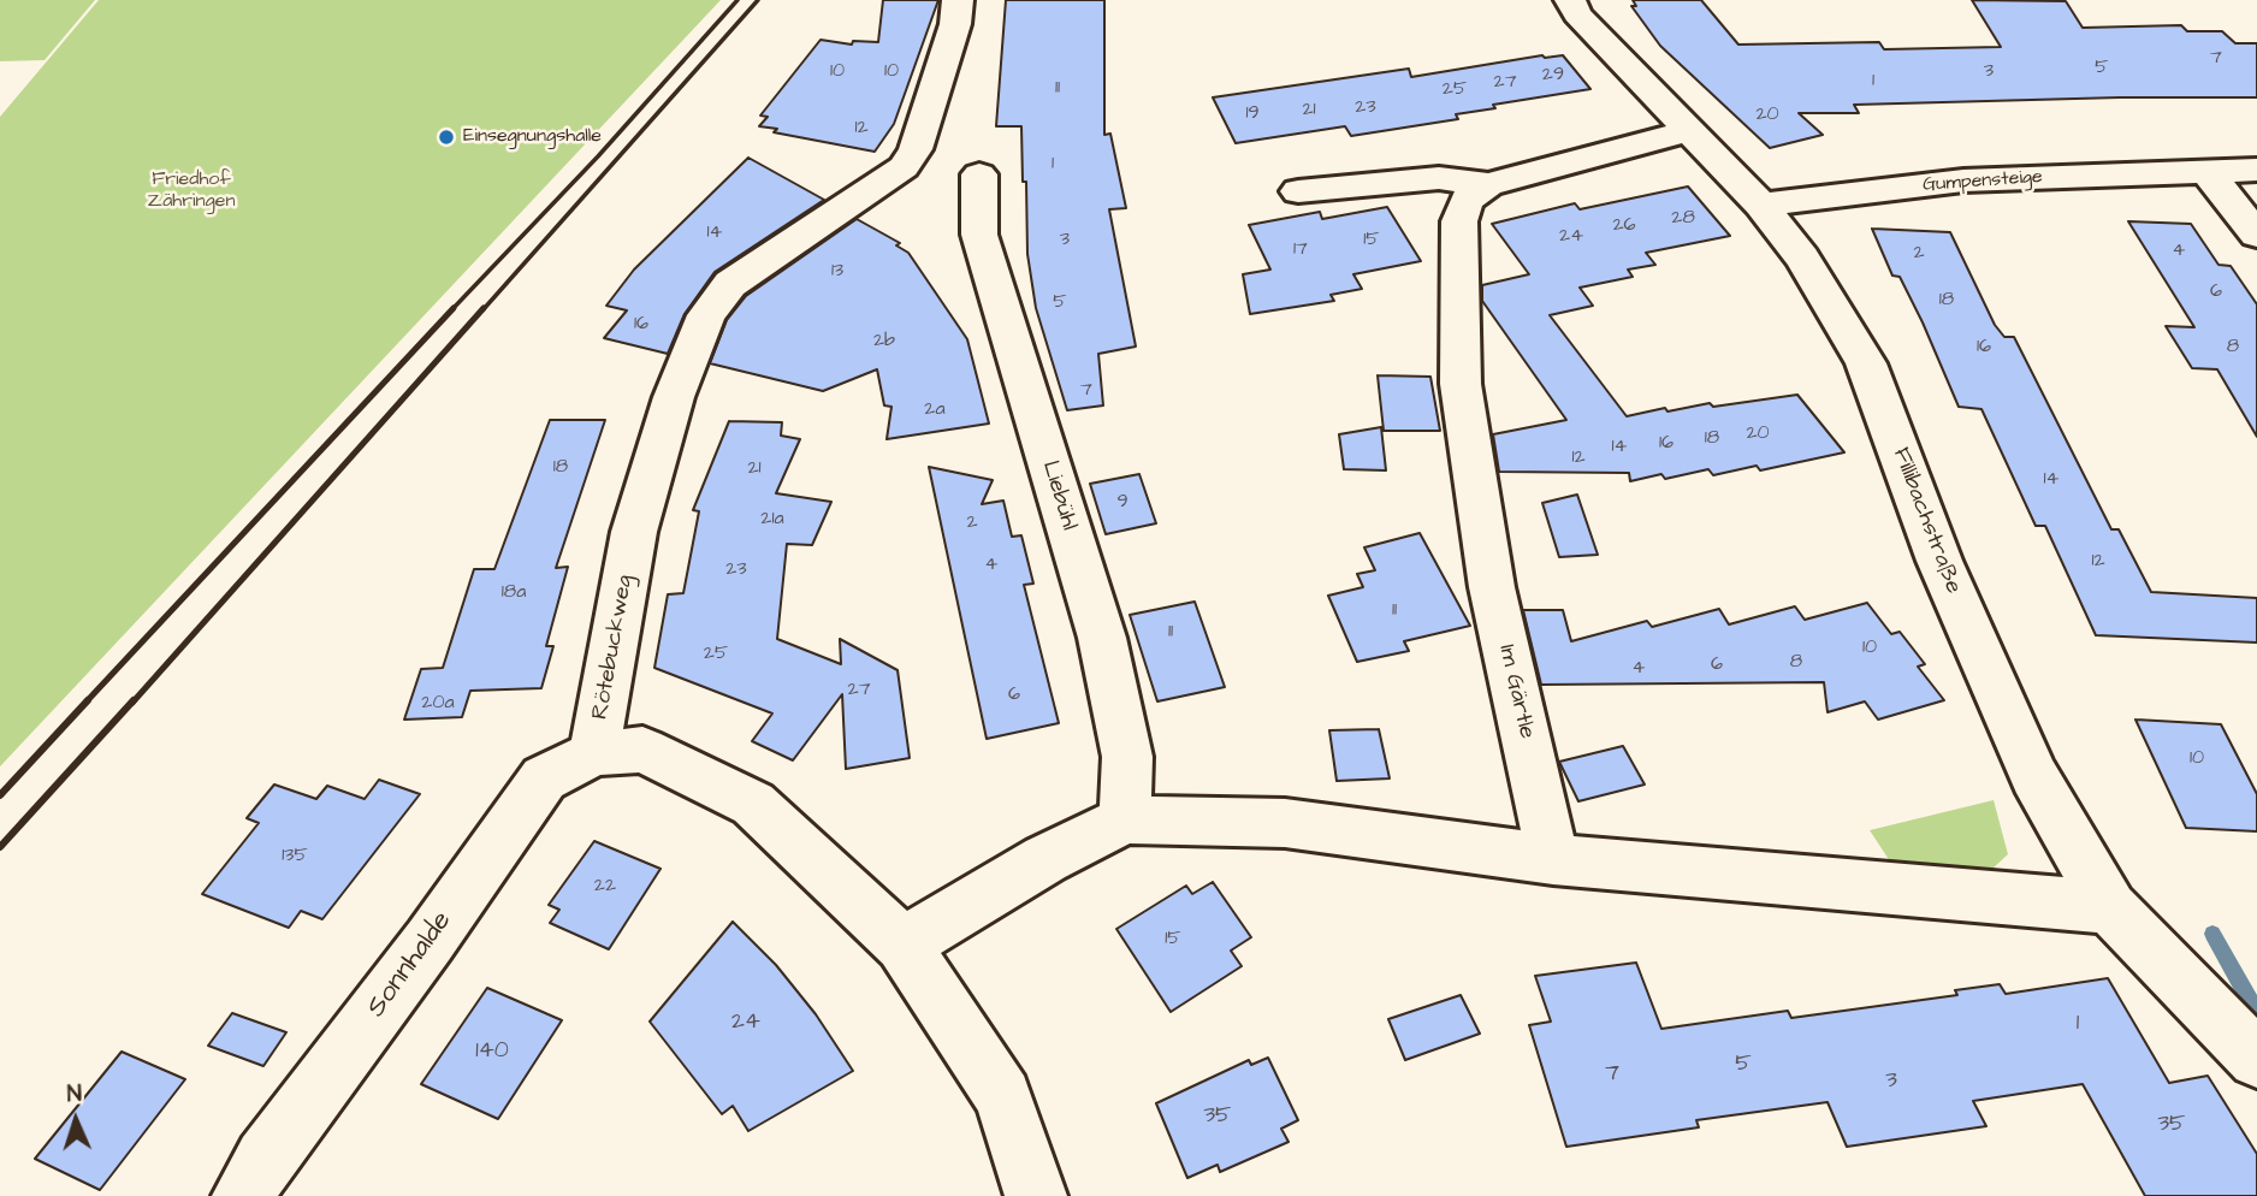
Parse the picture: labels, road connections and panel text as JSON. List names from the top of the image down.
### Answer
{
  "streets": {
    "street": [
      "Gumpensteige",
      "Liebühl",
      "Fillibachstraße",
      "Rötebuckweg",
      "Im Gärtle",
      "Sonnhalde"
    ]
  },
  "crossings": [
    ["Gumpensteige", "Fillibachstraße"],
    ["Rötebuckweg", "Sonnhalde"]
  ],
  "parks": ["Friedhof Zähringen"],
  "places": ["Einsegnungshalle"],
  "house_numbers": [
    "7",
    "5",
    "10",
    "10",
    "3",
    "29",
    "1",
    "27",
    "11",
    "25",
    "23",
    "21",
    "19",
    "20",
    "12",
    "1",
    "28",
    "26",
    "14",
    "24",
    "3",
    "15",
    "17",
    "4",
    "2",
    "13",
    "6",
    "18",
    "5",
    "16",
    "2b",
    "16",
    "8",
    "7",
    "2a",
    "20",
    "18",
    "16",
    "14",
    "12",
    "18",
    "21",
    "14",
    "9",
    "21a",
    "2",
    "12",
    "4",
    "23",
    "18a",
    "11",
    "11",
    "10",
    "25",
    "8",
    "6",
    "4",
    "27",
    "6",
    "20a",
    "10",
    "135",
    "22",
    "15",
    "24",
    "1",
    "140",
    "5",
    "7",
    "3",
    "35",
    "35"
  ],
  "north": "top"
}
